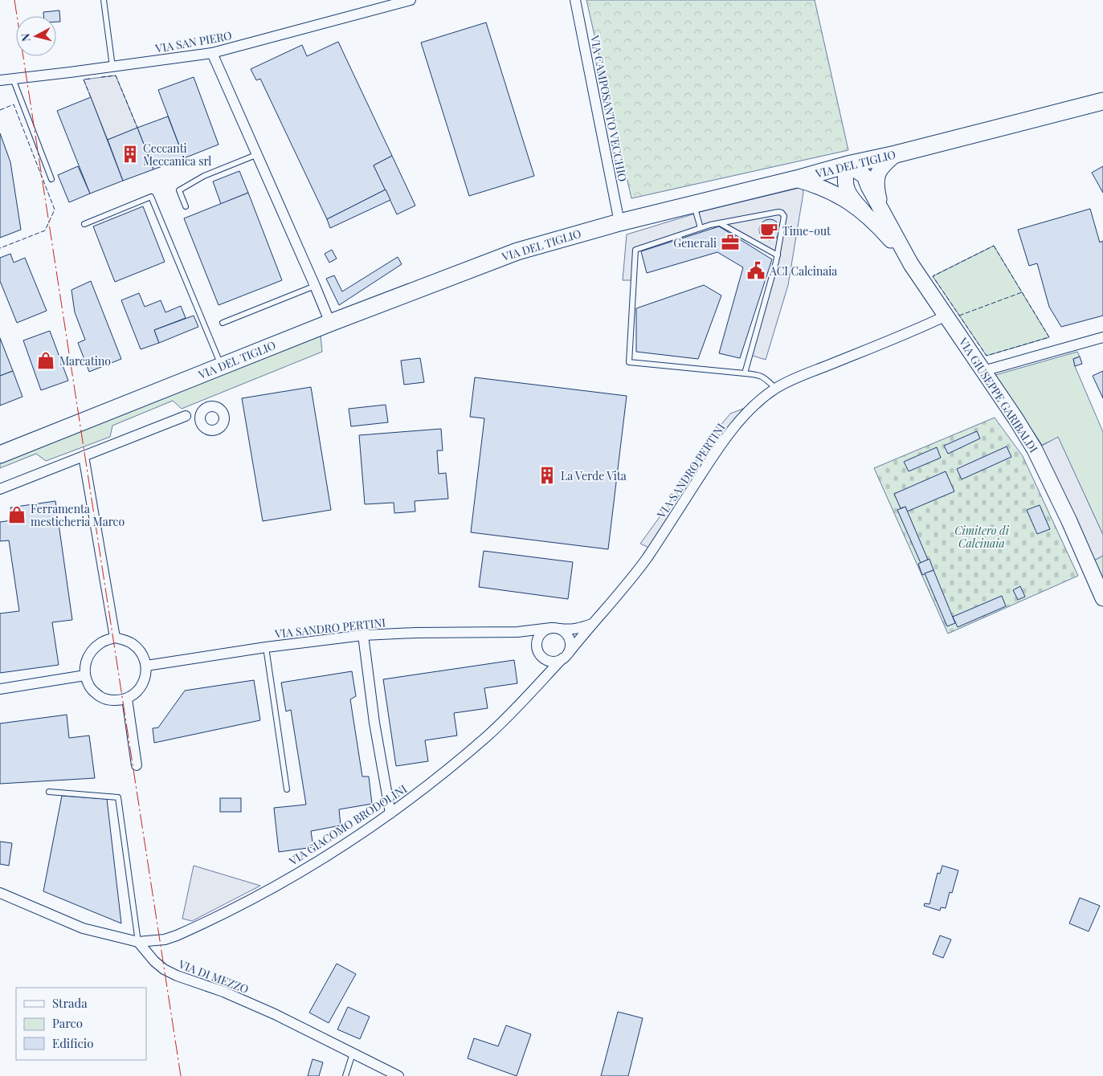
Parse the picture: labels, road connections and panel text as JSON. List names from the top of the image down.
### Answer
{
  "streets": {
    "main road": ["VIA DEL TIGLIO"],
    "street": [
      "VIA SAN PIERO",
      "VIA CAMPOSANTO VECCHIO",
      "VIA GIUSEPPE GARIBALDI",
      "VIA SANDRO PERTINI",
      "VIA GIACOMO BRODOLINI",
      "VIA DI MEZZO"
    ]
  },
  "crossings": [
    ["VIA CAMPOSANTO VECCHIO", "VIA DEL TIGLIO"],
    ["VIA GIUSEPPE GARIBALDI", "VIA SANDRO PERTINI"],
    ["VIA SANDRO PERTINI", "VIA GIACOMO BRODOLINI"],
    ["VIA GIACOMO BRODOLINI", "VIA DI MEZZO"]
  ],
  "parks": ["Cimitero di Calcinaia"],
  "places": {
    "building": ["Ceccanti Meccanica srl", "La Verde Vita"],
    "cafe": ["Time-out"],
    "office": ["Generali"],
    "public building": ["ACI Calcinaia"],
    "shop": ["Marcatino", "Ferramenta mesticheria Marco"]
  },
  "legend": ["Strada", "Parco", "Edificio"],
  "north": "left"
}
